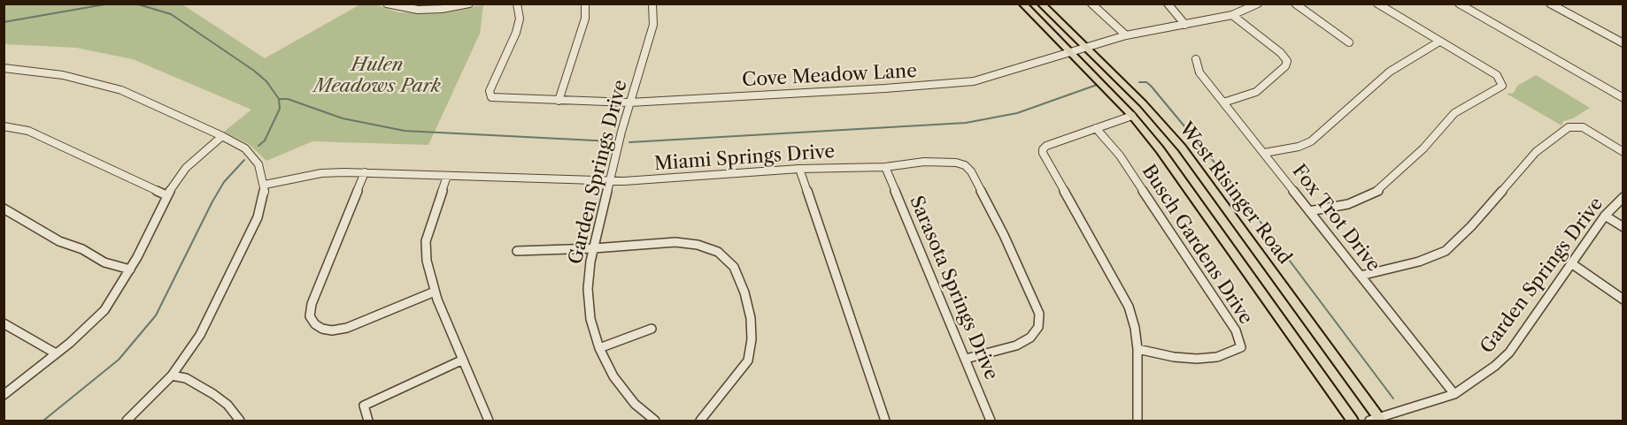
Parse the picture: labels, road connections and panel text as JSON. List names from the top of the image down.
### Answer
{
  "streets": {
    "main road": ["West Risinger Road"],
    "street": [
      "Cove Meadow Lane",
      "Miami Springs Drive",
      "Garden Springs Drive",
      "Fox Trot Drive",
      "Busch Gardens Drive",
      "Sarasota Springs Drive"
    ]
  },
  "crossings": [
    ["Cove Meadow Lane", "Garden Springs Drive"],
    ["Cove Meadow Lane", "West Risinger Road"],
    ["Miami Springs Drive", "Garden Springs Drive"],
    ["Miami Springs Drive", "Sarasota Springs Drive"],
    ["Garden Springs Drive", "West Risinger Road"],
    ["Garden Springs Drive", "Fox Trot Drive"]
  ],
  "parks": ["Hulen Meadows Park"]
}
